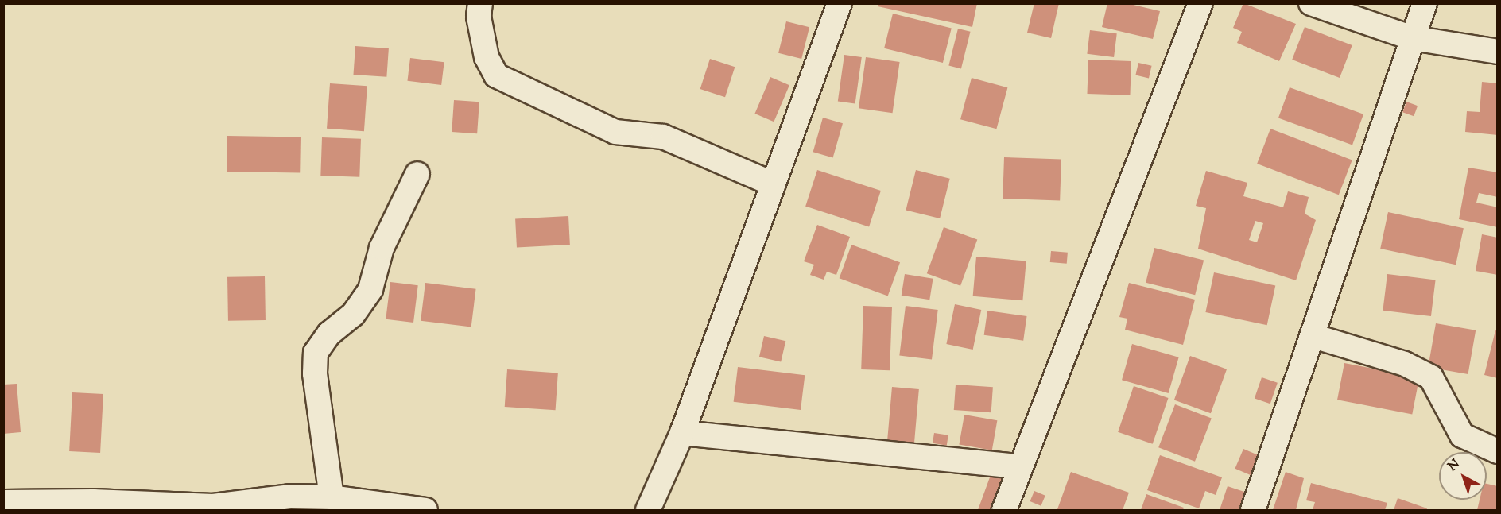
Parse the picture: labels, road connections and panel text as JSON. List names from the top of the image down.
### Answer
{
  "north": "top left"
}
